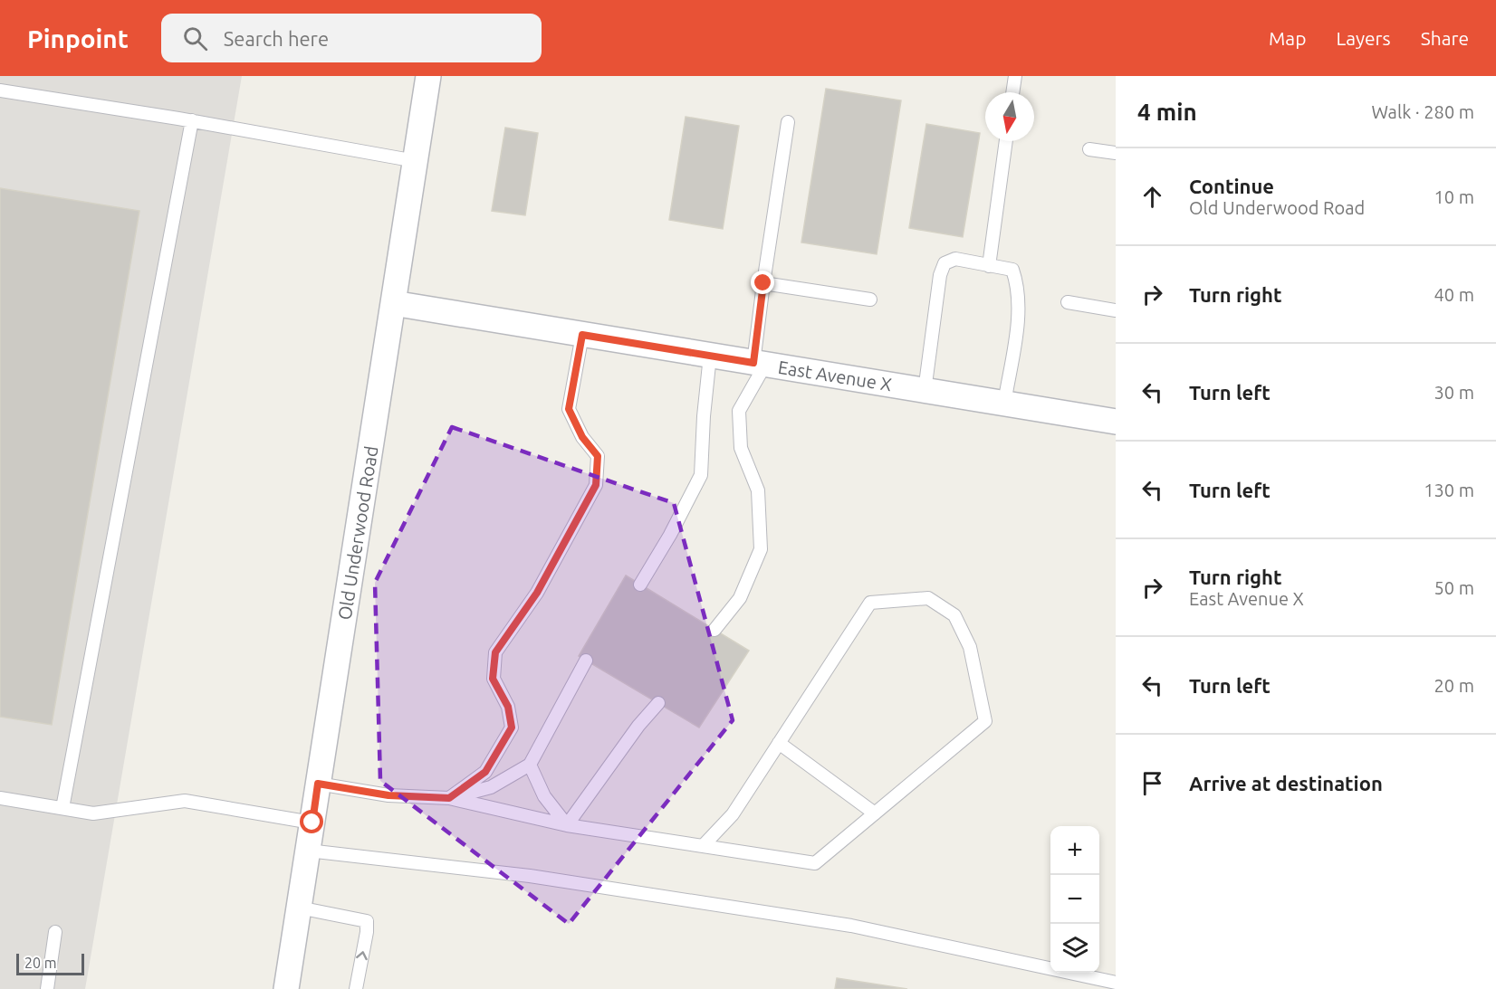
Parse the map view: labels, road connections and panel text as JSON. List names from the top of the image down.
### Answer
{
  "streets": {
    "street": ["East Avenue X", "Old Underwood Road"]
  },
  "crossings": [
    ["East Avenue X", "Old Underwood Road"]
  ],
  "scale_bar": "20 m",
  "north": "bottom",
  "page": {
    "header": "Pinpoint",
    "search": "Search here",
    "nav": ["Map", "Layers", "Share"],
    "heading": ["4 min", "Walk · 280 m"],
    "list": [
      ["Continue", "Old Underwood Road", "10 m"],
      ["Turn right", "40 m"],
      ["Turn left", "30 m"],
      ["Turn left", "130 m"],
      ["Turn right", "East Avenue X", "50 m"],
      ["Turn left", "20 m"],
      "Arrive at destination"
    ],
    "map_buttons": ["+", "−"],
    "scale": "20 m"
  }
}
